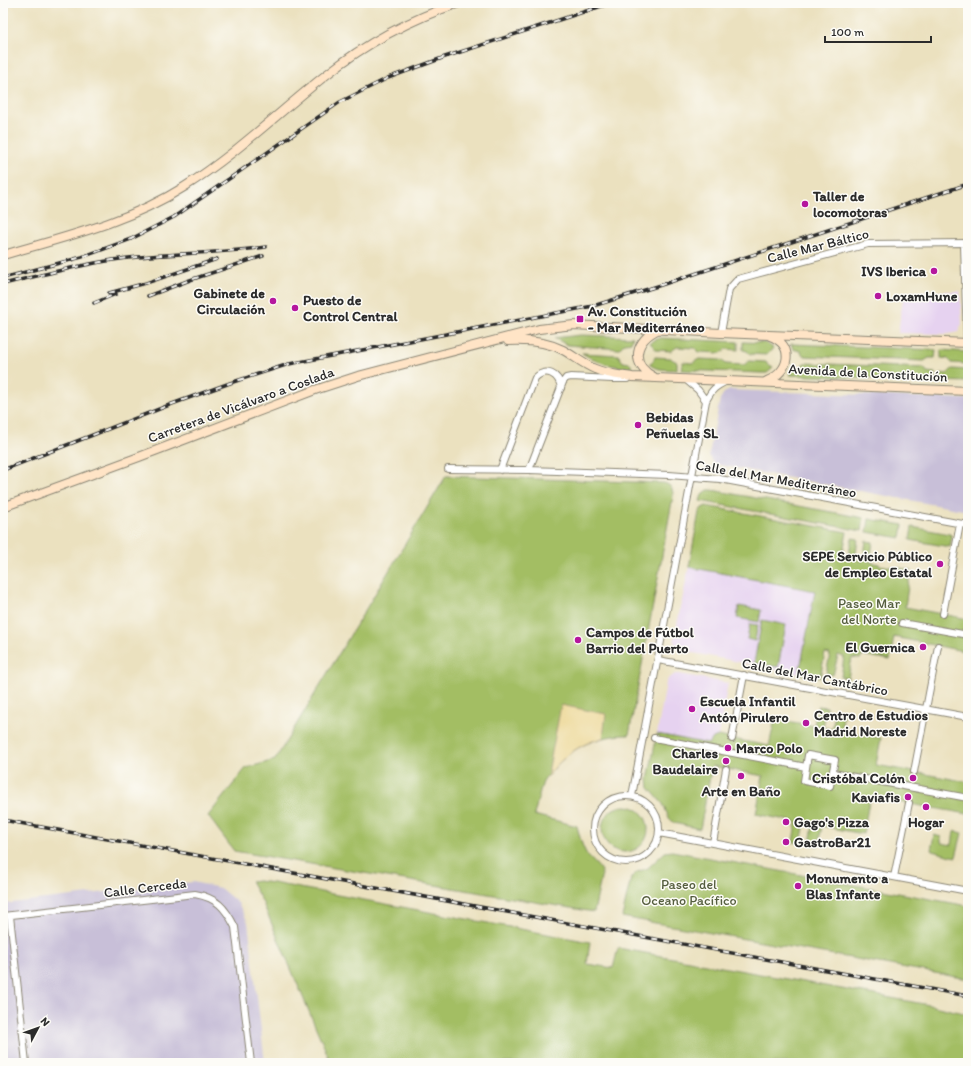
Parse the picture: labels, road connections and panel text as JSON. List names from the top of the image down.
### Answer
{
  "streets": {
    "street": [
      "Calle Mar Báltico",
      "Avenida de la Constitución",
      "Carretera de Vicálvaro a Coslada",
      "Calle del Mar Mediterráneo",
      "Calle del Mar Cantábrico",
      "Calle Cerceda"
    ]
  },
  "crossings": [
    ["Avenida de la Constitución", "Carretera de Vicálvaro a Coslada"]
  ],
  "parks": ["Paseo Mar del Norte", "Paseo del Oceano Pacífico"],
  "places": {
    "other": [
      "Taller de locomotoras",
      "IVS Iberica",
      "LoxamHune",
      "Gabinete de Circulación",
      "Puesto de Control Central",
      "Bebidas Peñuelas SL",
      "SEPE Servicio Público de Empleo Estatal",
      "Campos de Fútbol Barrio del Puerto",
      "El Guernica",
      "Escuela Infantil Antón Pirulero",
      "Centro de Estudios Madrid Noreste",
      "Marco Polo",
      "Charles Baudelaire",
      "Arte en Baño",
      "Cristóbal Colón",
      "Kaviafis",
      "Hogar",
      "Gago's Pizza",
      "GastroBar21",
      "Monumento a Blas Infante"
    ],
    "transit": ["Av. Constitución - Mar Mediterráneo"]
  },
  "scale_bar": "100 m",
  "north": "top right"
}
